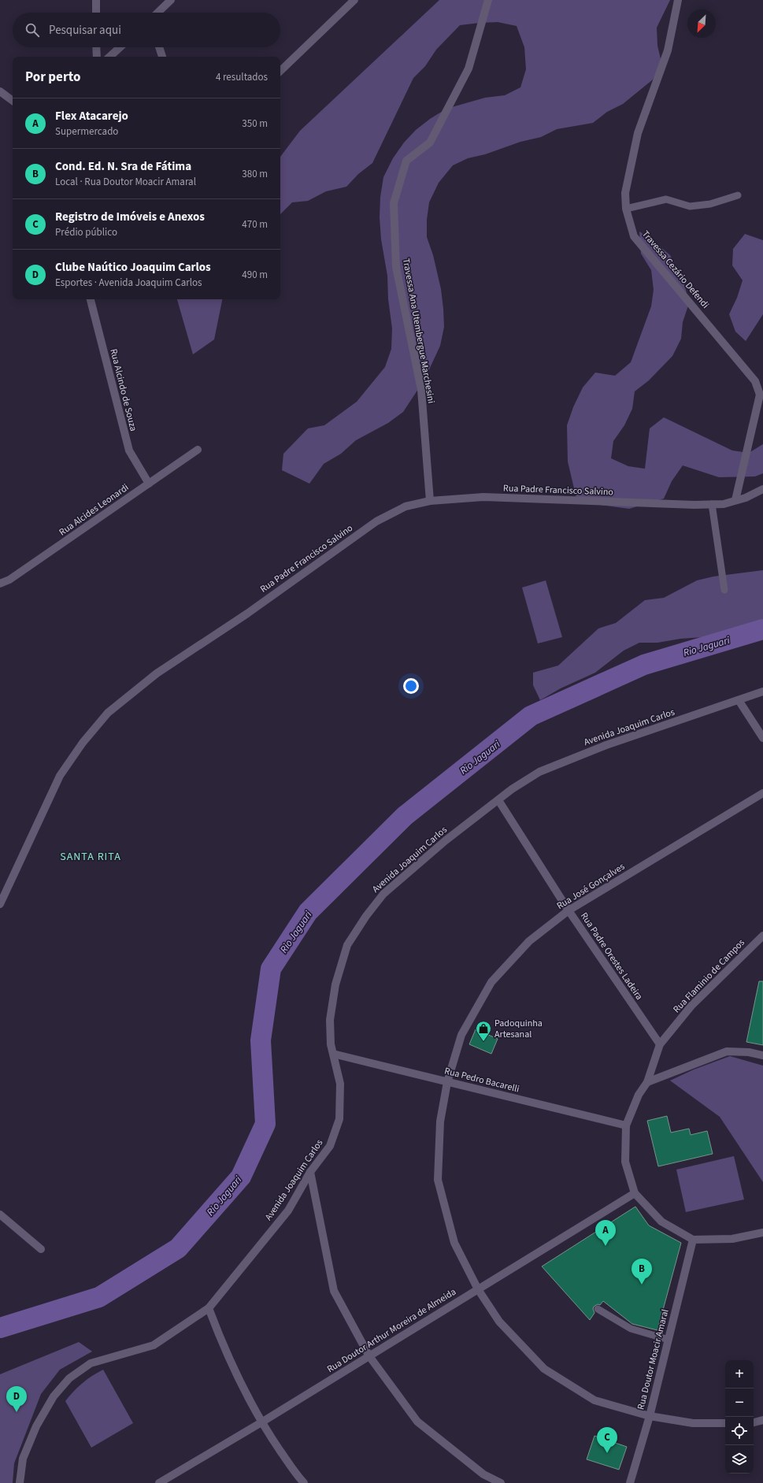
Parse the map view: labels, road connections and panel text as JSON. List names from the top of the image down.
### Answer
{
  "streets": {
    "street": [
      "Travessa Cezário Defendi",
      "Travessa Ana Utembergue Marchesini",
      "Rua Alcindo de Souza",
      "Rua Padre Francisco Salvino",
      "Rua Alcides Leonardi",
      "Avenida Joaquim Carlos",
      "Rua José Gonçalves",
      "Rua Padre Orestes Ladeira",
      "Rua Flaminio de Campos",
      "Rua Pedro Bacarelli",
      "Rua Doutor Arthur Moreira de Almeida",
      "Rua Doutor Moacir Amaral"
    ]
  },
  "crossings": [
    ["Travessa Cezário Defendi", "Rua Padre Francisco Salvino"],
    ["Travessa Ana Utembergue Marchesini", "Rua Padre Francisco Salvino"],
    ["Rua Alcindo de Souza", "Rua Alcides Leonardi"],
    ["Avenida Joaquim Carlos", "Rua Padre Orestes Ladeira"],
    ["Avenida Joaquim Carlos", "Rua Pedro Bacarelli"],
    ["Rua José Gonçalves", "Rua Padre Orestes Ladeira"],
    ["Rua José Gonçalves", "Rua Pedro Bacarelli"],
    ["Rua José Gonçalves", "Rua Doutor Arthur Moreira de Almeida"],
    ["Rua José Gonçalves", "Rua Doutor Moacir Amaral"],
    ["Rua Padre Orestes Ladeira", "Rua Flaminio de Campos"],
    ["Rua Flaminio de Campos", "Rua Pedro Bacarelli"],
    ["Rua Flaminio de Campos", "Rua Doutor Arthur Moreira de Almeida"],
    ["Rua Flaminio de Campos", "Rua Doutor Moacir Amaral"]
  ],
  "districts": ["SANTA RITA"],
  "water": ["Rio Jaguari"],
  "places": {
    "shop": ["Padoquinha Artesanal"]
  },
  "north": "bottom left",
  "page": {
    "search": "Pesquisar aqui",
    "heading": ["Por perto", "4 resultados"],
    "list": [
      {
        "mark": "A",
        "name": "Flex Atacarejo",
        "note": "Supermercado",
        "value": "350 m"
      },
      {
        "mark": "B",
        "name": "Cond. Ed. N. Sra de Fátima",
        "note": "Local · Rua Doutor Moacir Amaral",
        "value": "380 m"
      },
      {
        "mark": "C",
        "name": "Registro de Imóveis e Anexos",
        "note": "Prédio público",
        "value": "470 m"
      },
      {
        "mark": "D",
        "name": "Clube Naútico Joaquim Carlos",
        "note": "Esportes · Avenida Joaquim Carlos",
        "value": "490 m"
      }
    ],
    "pins": [
      "A",
      "B",
      "D",
      "C"
    ],
    "map_buttons": ["+", "−"]
  }
}
